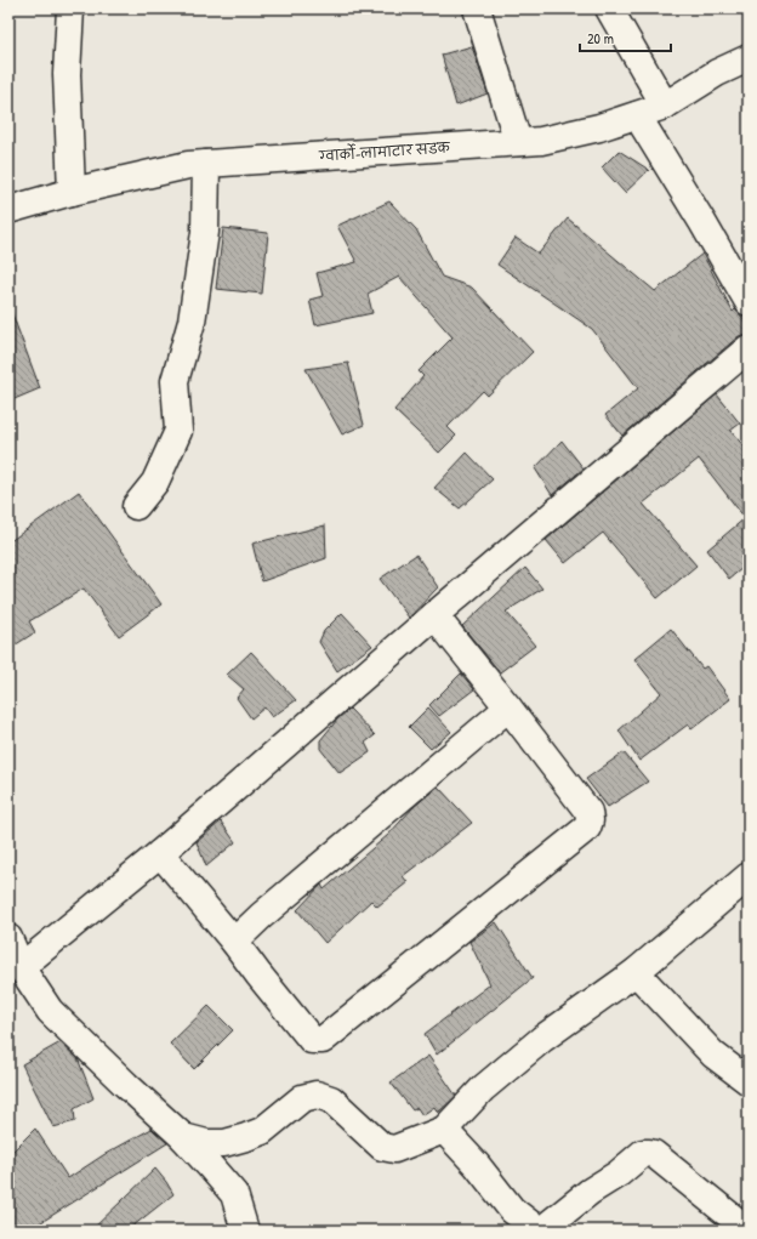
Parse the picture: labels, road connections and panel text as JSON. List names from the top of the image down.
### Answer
{
  "streets": {
    "street": ["ग्वार्को-लामाटार सडक"]
  },
  "scale_bar": "20 m"
}
